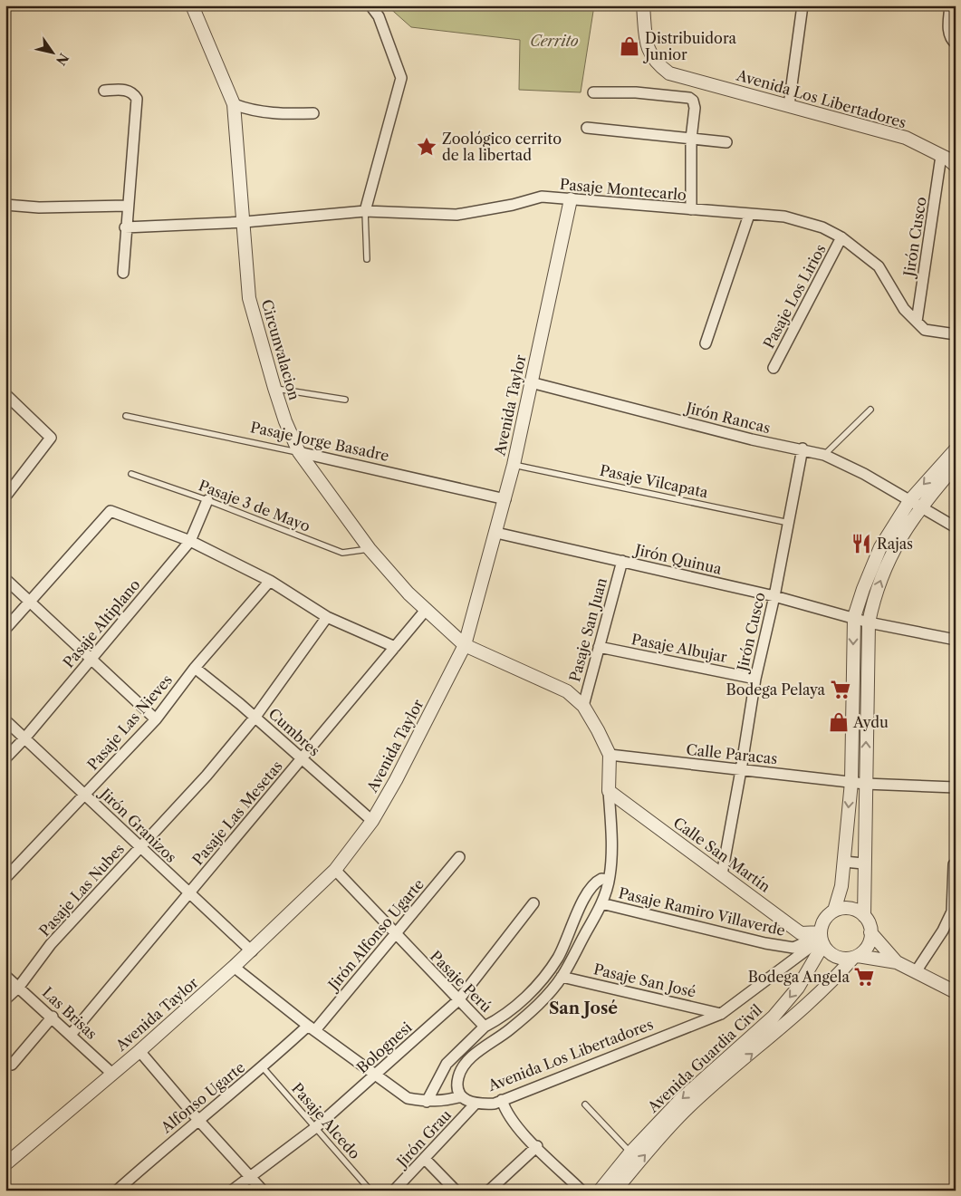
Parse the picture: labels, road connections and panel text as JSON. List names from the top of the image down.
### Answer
{
  "streets": {
    "street": [
      "Avenida Los Libertadores",
      "Pasaje Montecarlo",
      "Jirón Cusco",
      "Pasaje Los Lirios",
      "Circunvalacion",
      "Avenida Taylor",
      "Jirón Rancas",
      "Pasaje Jorge Basadre",
      "Jirón Quinua",
      "Pasaje Altiplano",
      "Pasaje San Juan",
      "Pasaje Albujar",
      "Pasaje Las Nieves",
      "Cumbres",
      "Calle Paracas",
      "Pasaje Las Mesetas",
      "Jirón Granizos",
      "Calle San Martín",
      "Pasaje Las Nubes",
      "Pasaje Ramiro Villaverde",
      "Jirón Alfonso Ugarte",
      "Pasaje San José",
      "Pasaje Perú",
      "Las Brisas",
      "Bolognesi",
      "Avenida Guardia Civil",
      "Alfonso Ugarte",
      "Jirón Grau"
    ],
    "lane": ["Pasaje Vilcapata", "Pasaje 3 de Mayo", "Pasaje Alcedo"]
  },
  "crossings": [
    ["Avenida Los Libertadores", "Jirón Cusco"],
    ["Avenida Los Libertadores", "Calle San Martín"],
    ["Avenida Los Libertadores", "Pasaje Ramiro Villaverde"],
    ["Avenida Los Libertadores", "Pasaje San José"],
    ["Avenida Los Libertadores", "Avenida Guardia Civil"],
    ["Avenida Los Libertadores", "Jirón Grau"],
    ["Pasaje Montecarlo", "Jirón Cusco"],
    ["Pasaje Montecarlo", "Pasaje Los Lirios"],
    ["Pasaje Montecarlo", "Circunvalacion"],
    ["Pasaje Montecarlo", "Avenida Taylor"],
    ["Jirón Cusco", "Jirón Rancas"],
    ["Jirón Cusco", "Pasaje Vilcapata"],
    ["Jirón Cusco", "Jirón Quinua"],
    ["Jirón Cusco", "Pasaje Albujar"],
    ["Jirón Cusco", "Calle Paracas"],
    ["Jirón Cusco", "Calle San Martín"],
    ["Circunvalacion", "Avenida Taylor"],
    ["Circunvalacion", "Pasaje Jorge Basadre"],
    ["Circunvalacion", "Pasaje 3 de Mayo"],
    ["Circunvalacion", "Pasaje San Juan"],
    ["Circunvalacion", "Pasaje Las Mesetas"],
    ["Avenida Taylor", "Jirón Rancas"],
    ["Avenida Taylor", "Pasaje Jorge Basadre"],
    ["Avenida Taylor", "Pasaje Vilcapata"],
    ["Avenida Taylor", "Jirón Quinua"],
    ["Avenida Taylor", "Cumbres"],
    ["Avenida Taylor", "Jirón Granizos"],
    ["Avenida Taylor", "Pasaje Perú"],
    ["Avenida Taylor", "Las Brisas"],
    ["Pasaje 3 de Mayo", "Pasaje Altiplano"],
    ["Jirón Quinua", "Pasaje San Juan"],
    ["Pasaje Altiplano", "Jirón Granizos"],
    ["Pasaje San Juan", "Pasaje Albujar"],
    ["Pasaje Las Nieves", "Cumbres"],
    ["Pasaje Las Nieves", "Jirón Granizos"],
    ["Cumbres", "Pasaje Las Mesetas"],
    ["Cumbres", "Pasaje Las Nubes"],
    ["Pasaje Las Mesetas", "Jirón Granizos"],
    ["Pasaje Las Mesetas", "Las Brisas"],
    ["Jirón Granizos", "Pasaje Las Nubes"],
    ["Calle San Martín", "Pasaje Ramiro Villaverde"],
    ["Calle San Martín", "Avenida Guardia Civil"],
    ["Pasaje Las Nubes", "Las Brisas"],
    ["Pasaje Ramiro Villaverde", "Avenida Guardia Civil"],
    ["Jirón Alfonso Ugarte", "Pasaje Perú"],
    ["Jirón Alfonso Ugarte", "Alfonso Ugarte"],
    ["Pasaje Perú", "Bolognesi"],
    ["Bolognesi", "Pasaje Alcedo"],
    ["Alfonso Ugarte", "Pasaje Alcedo"]
  ],
  "districts": ["San José"],
  "parks": ["Cerrito"],
  "places": {
    "shop": ["Distribuidora Junior", "Aydu"],
    "place": ["Zoológico cerrito de la libertad"],
    "restaurant": ["Rajas"],
    "supermarket": ["Bodega Pelaya", "Bodega Angela"]
  },
  "north": "bottom right"
}
